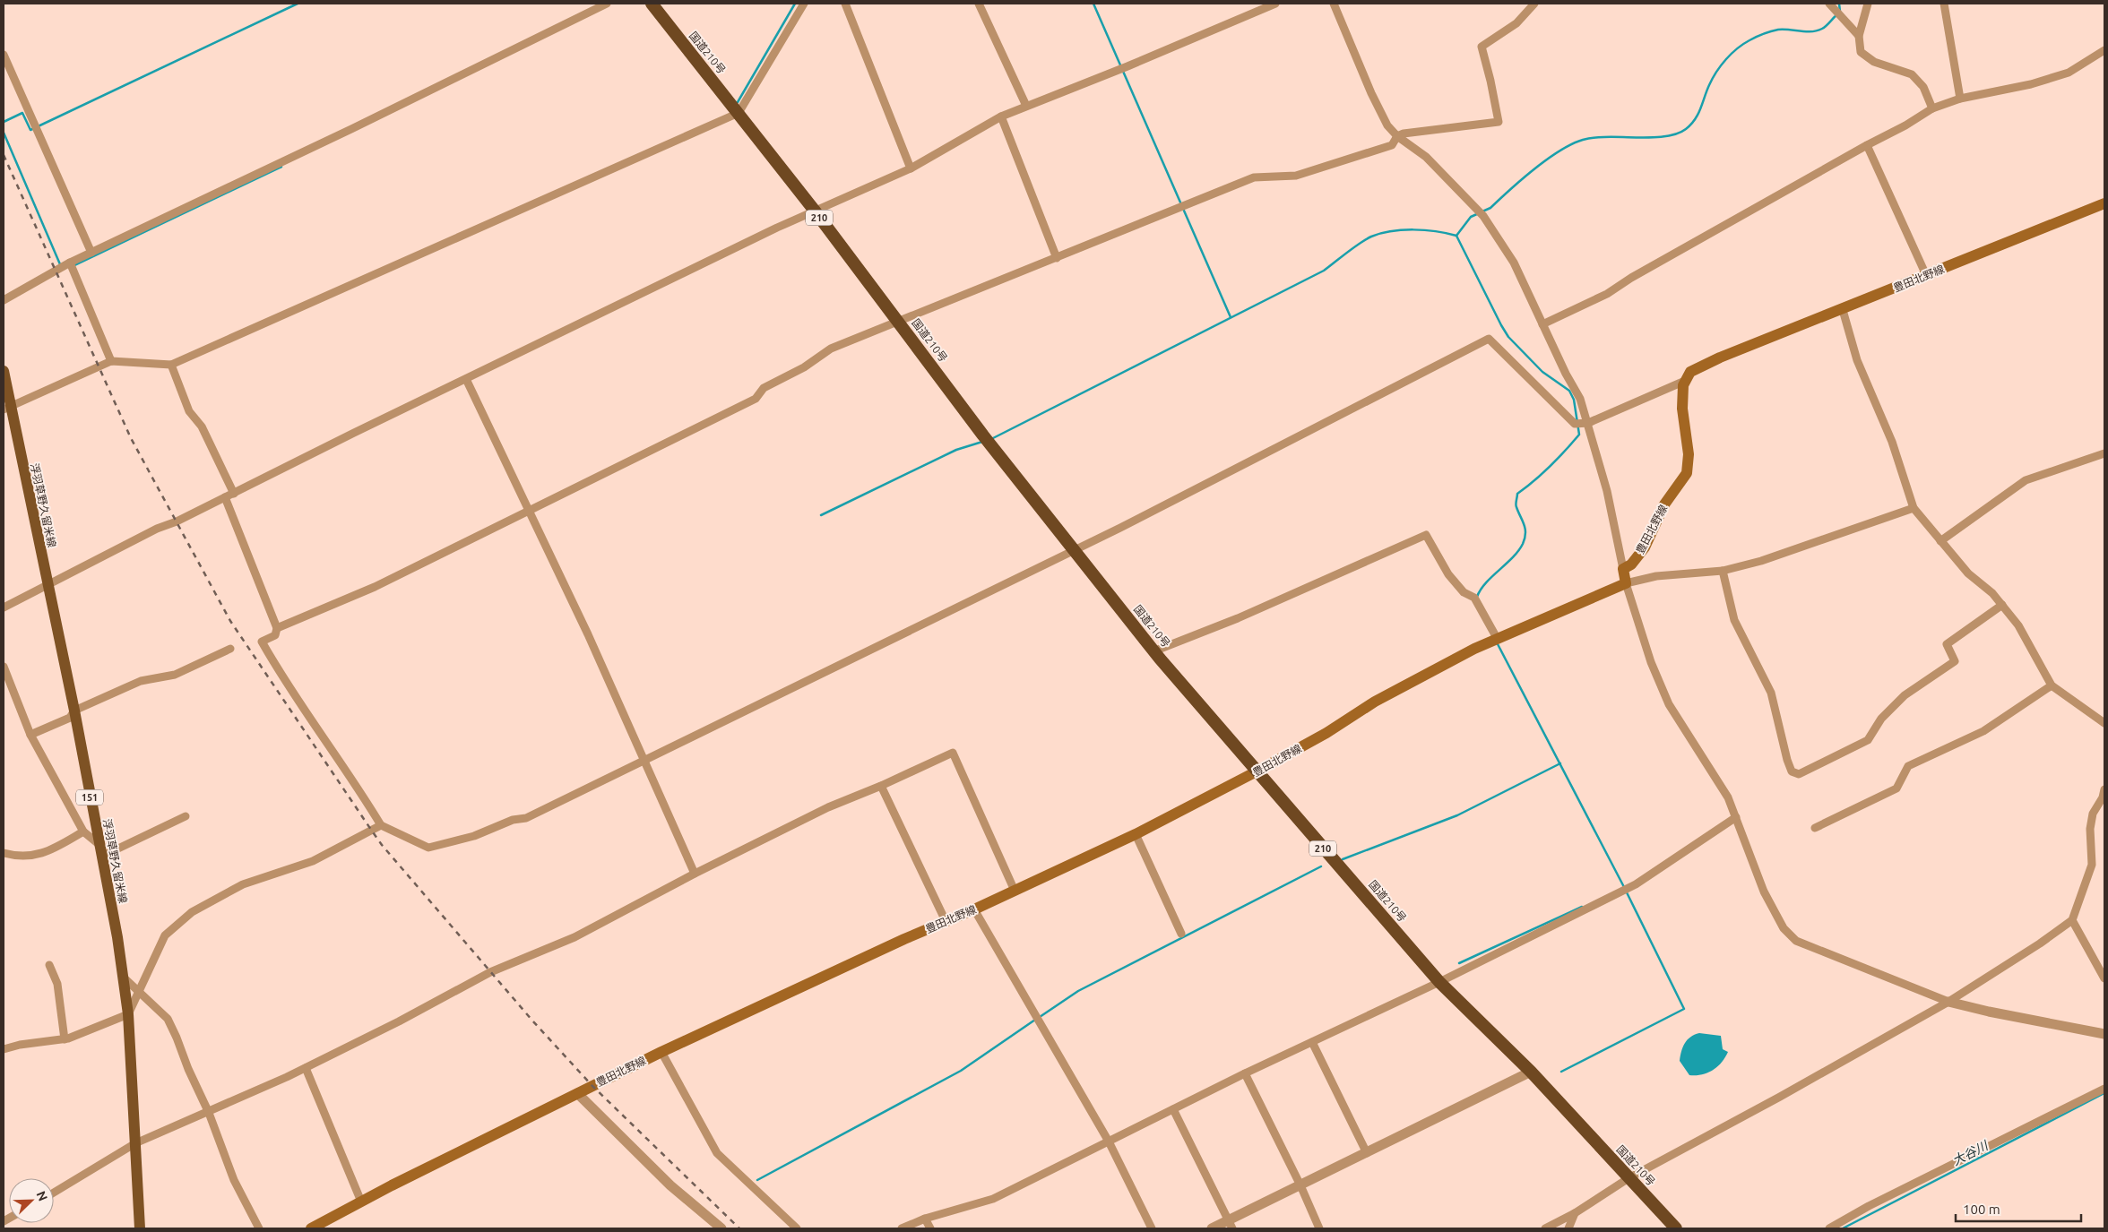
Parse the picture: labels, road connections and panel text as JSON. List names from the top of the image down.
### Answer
{
  "streets": {
    "highway": ["国道210号", "210"],
    "main road": ["豊田北野線", "浮羽草野久留米線", "151"]
  },
  "crossings": [
    ["国道210号", "豊田北野線"]
  ],
  "water": ["大谷川"],
  "scale_bar": "100 m",
  "north": "top right"
}
